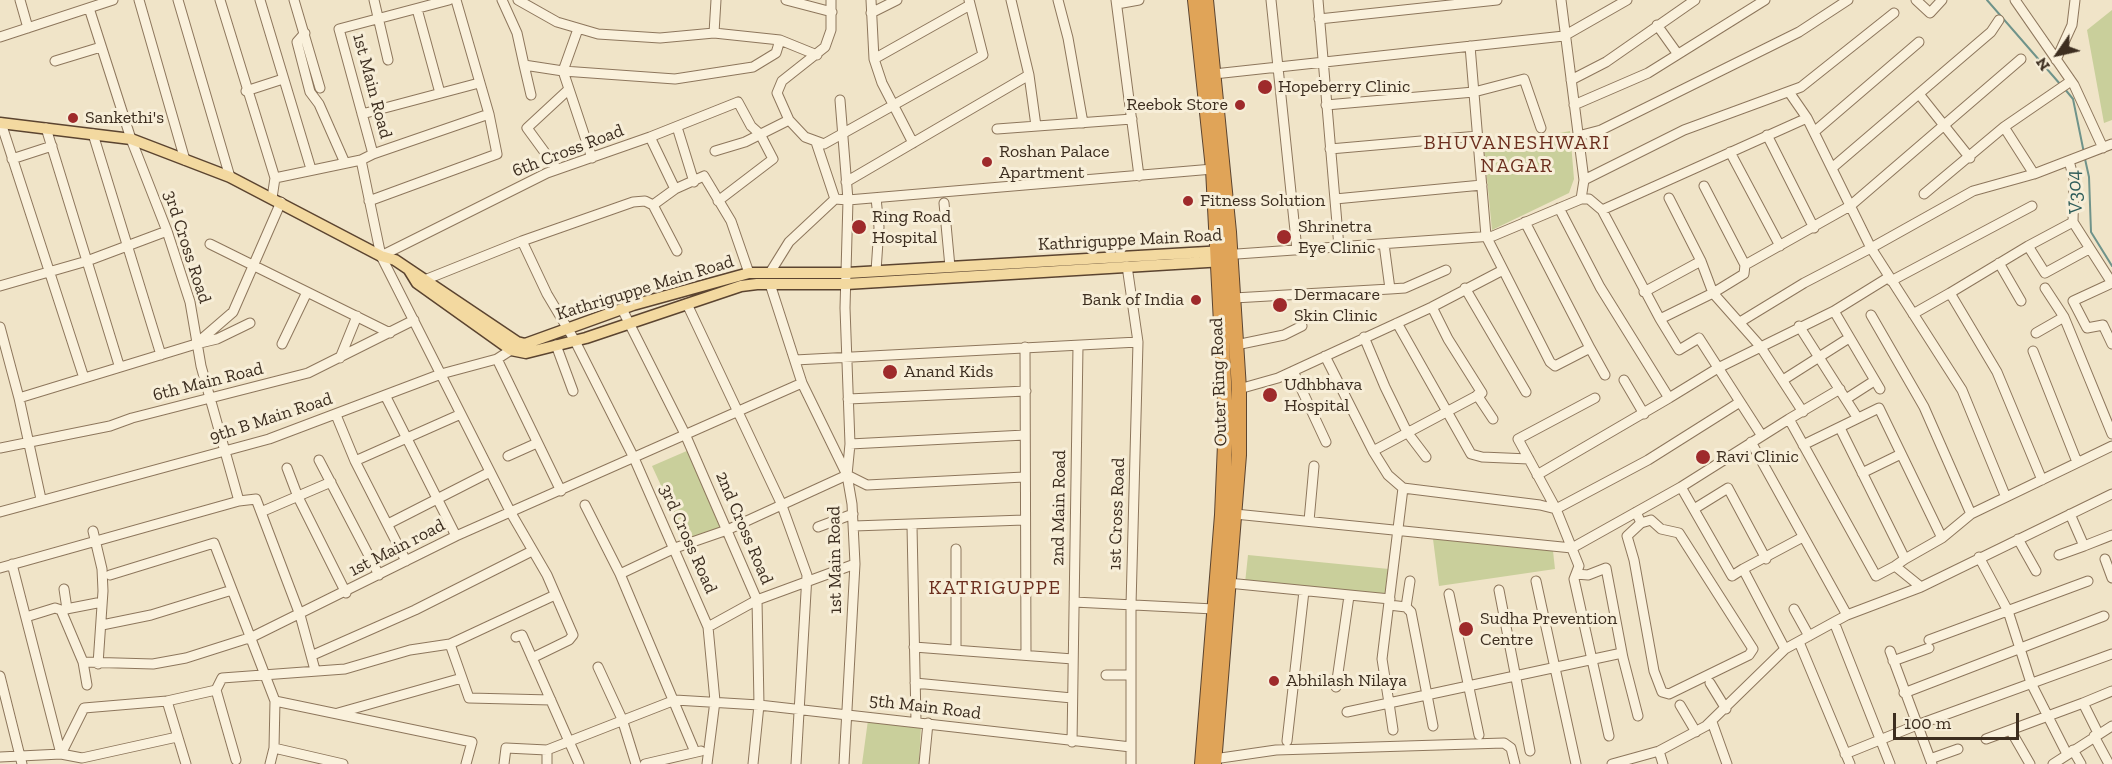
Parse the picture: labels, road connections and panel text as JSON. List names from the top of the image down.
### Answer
{
  "streets": {
    "highway": ["Outer Ring Road"],
    "main road": ["Kathriguppe Main Road"],
    "street": [
      "1st Main Road",
      "6th Cross Road",
      "3rd Cross Road",
      "6th Main Road",
      "9th B Main Road",
      "2nd Main Road",
      "1st Cross Road",
      "2nd Cross Road",
      "1st Main road",
      "5th Main Road"
    ]
  },
  "crossings": [
    ["1st Main Road", "6th Cross Road"],
    ["1st Main Road", "Kathriguppe Main Road"],
    ["1st Main Road", "6th Main Road"],
    ["1st Main Road", "9th B Main Road"],
    ["1st Main Road", "1st Main road"],
    ["1st Main Road", "5th Main Road"],
    ["6th Cross Road", "Kathriguppe Main Road"],
    ["Kathriguppe Main Road", "3rd Cross Road"],
    ["Kathriguppe Main Road", "Outer Ring Road"],
    ["Kathriguppe Main Road", "9th B Main Road"],
    ["Kathriguppe Main Road", "1st Cross Road"],
    ["Kathriguppe Main Road", "2nd Cross Road"],
    ["3rd Cross Road", "6th Main Road"],
    ["3rd Cross Road", "9th B Main Road"],
    ["3rd Cross Road", "1st Main road"],
    ["3rd Cross Road", "5th Main Road"],
    ["2nd Main Road", "5th Main Road"],
    ["1st Cross Road", "5th Main Road"],
    ["2nd Cross Road", "1st Main road"],
    ["2nd Cross Road", "5th Main Road"]
  ],
  "districts": ["BHUVANESHWARI NAGAR", "KATRIGUPPE"],
  "water": ["V304"],
  "places": [
    "Hopeberry Clinic",
    "Reebok Store",
    "Sankethi's",
    "Roshan Palace Apartment",
    "Fitness Solution",
    "Ring Road Hospital",
    "Shrinetra Eye Clinic",
    "Bank of India",
    "Dermacare Skin Clinic",
    "Anand Kids",
    "Udhbhava Hospital",
    "Ravi Clinic",
    "Sudha Prevention Centre",
    "Abhilash Nilaya"
  ],
  "scale_bar": "100 m",
  "north": "bottom left"
}
